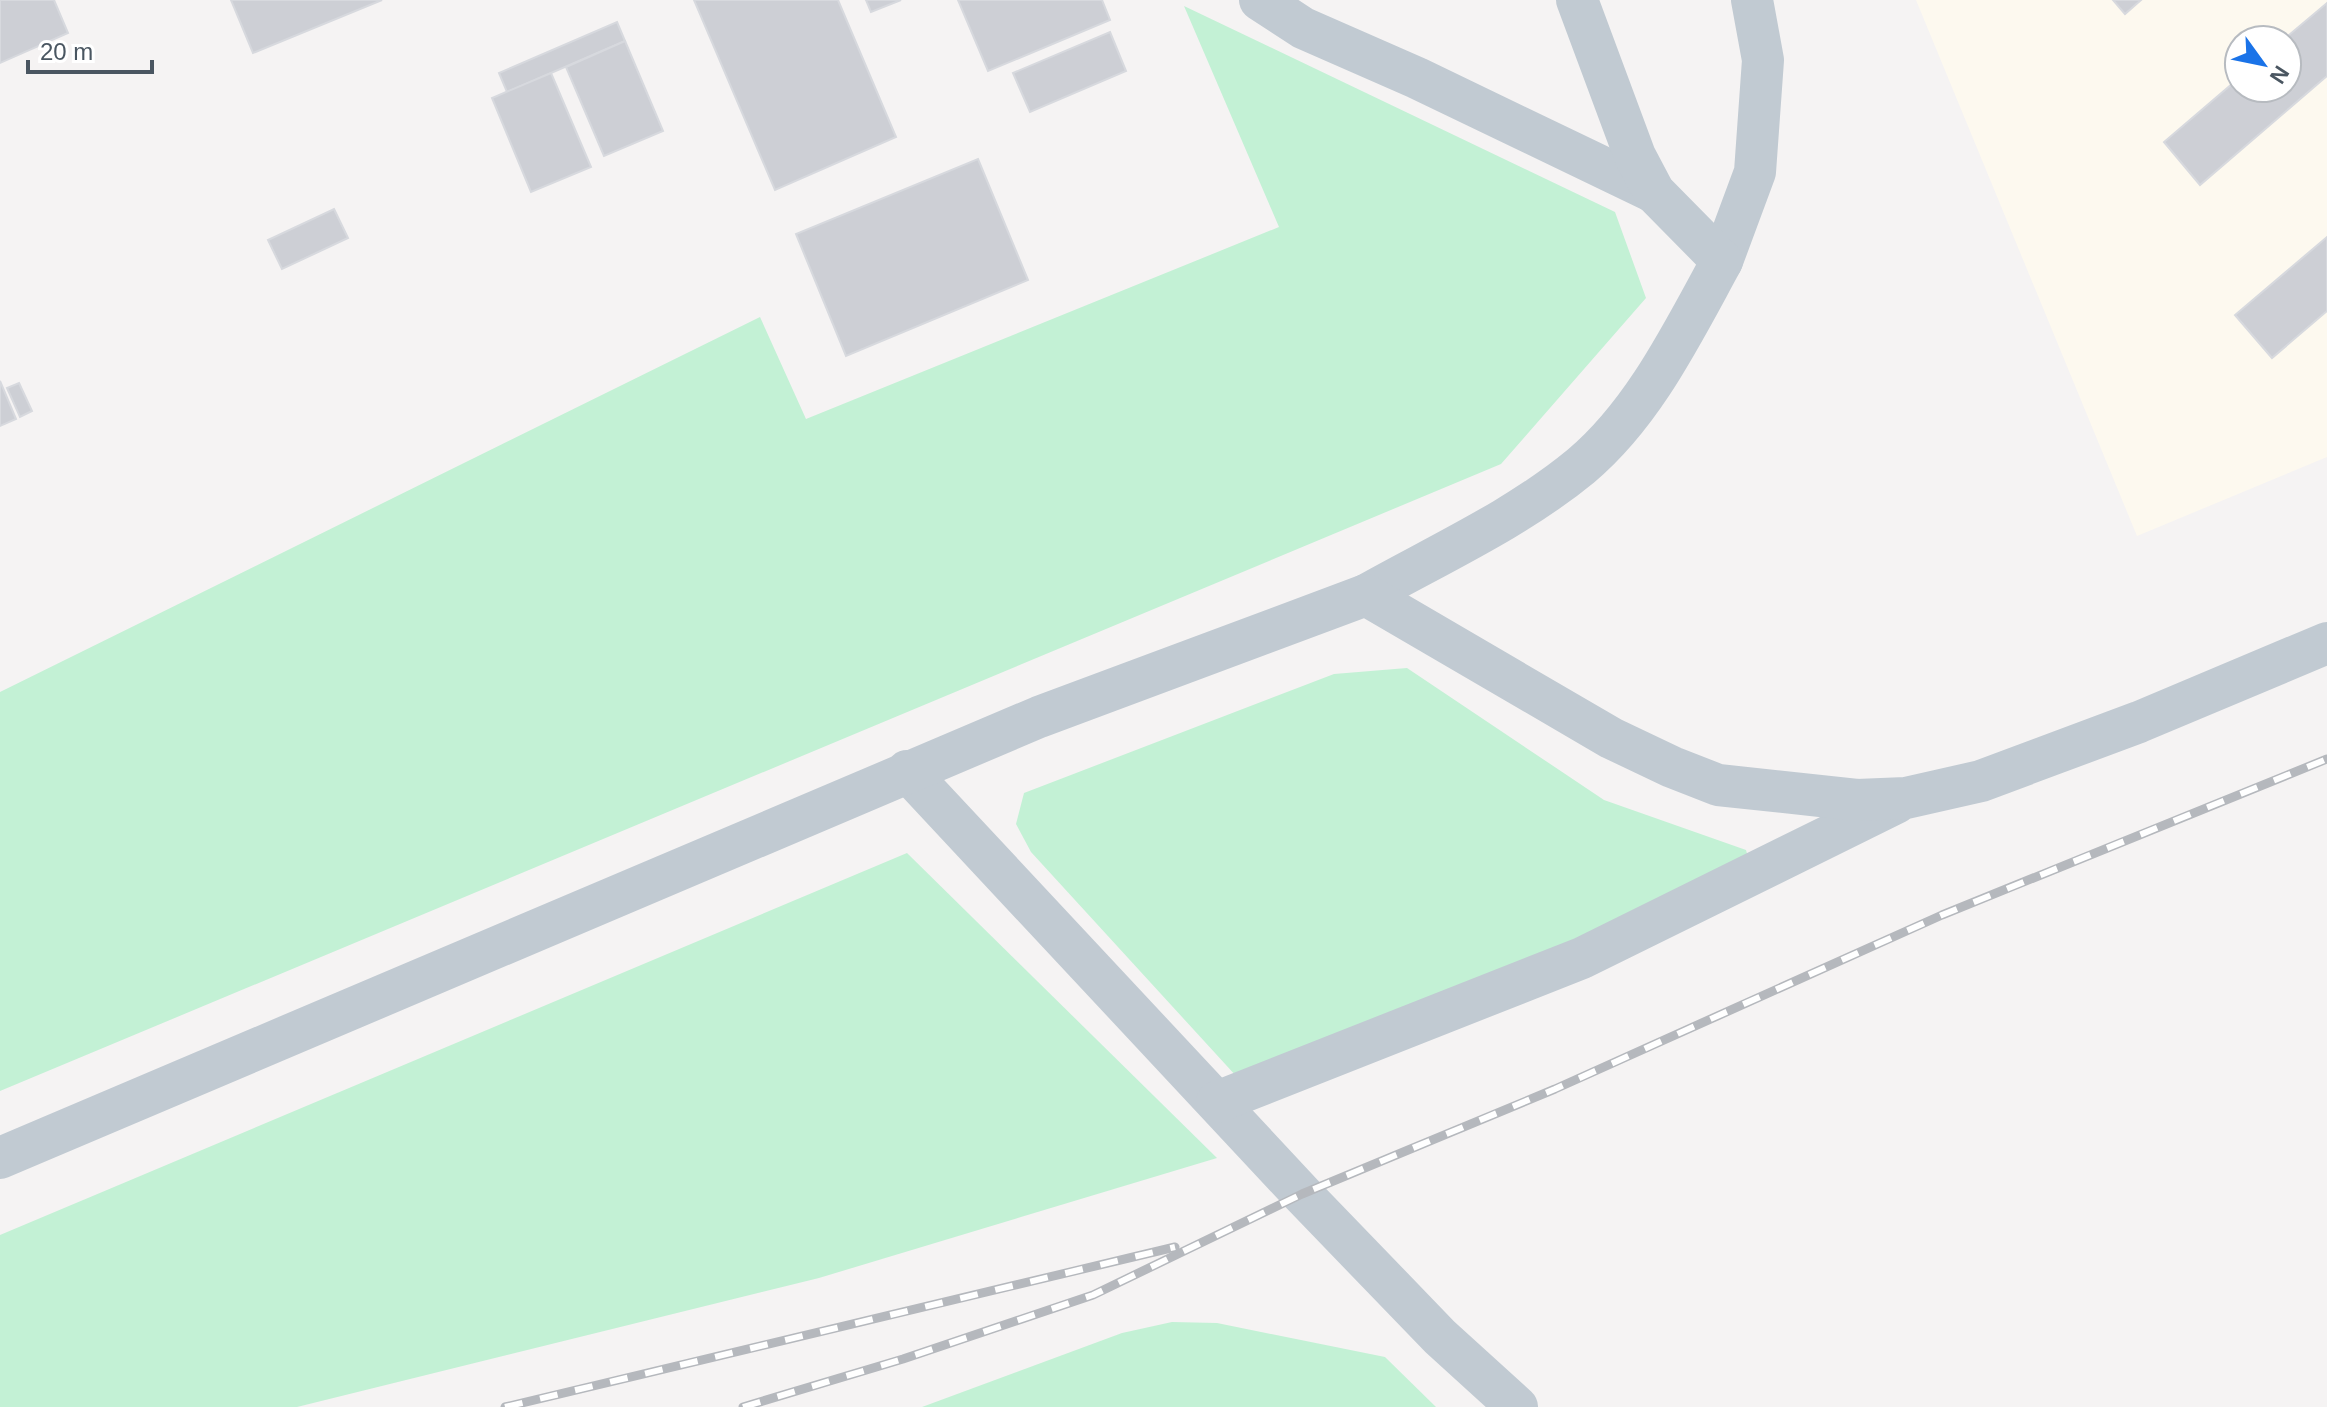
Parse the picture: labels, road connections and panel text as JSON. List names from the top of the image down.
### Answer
{
  "scale_bar": "20 m",
  "north": "bottom right"
}
